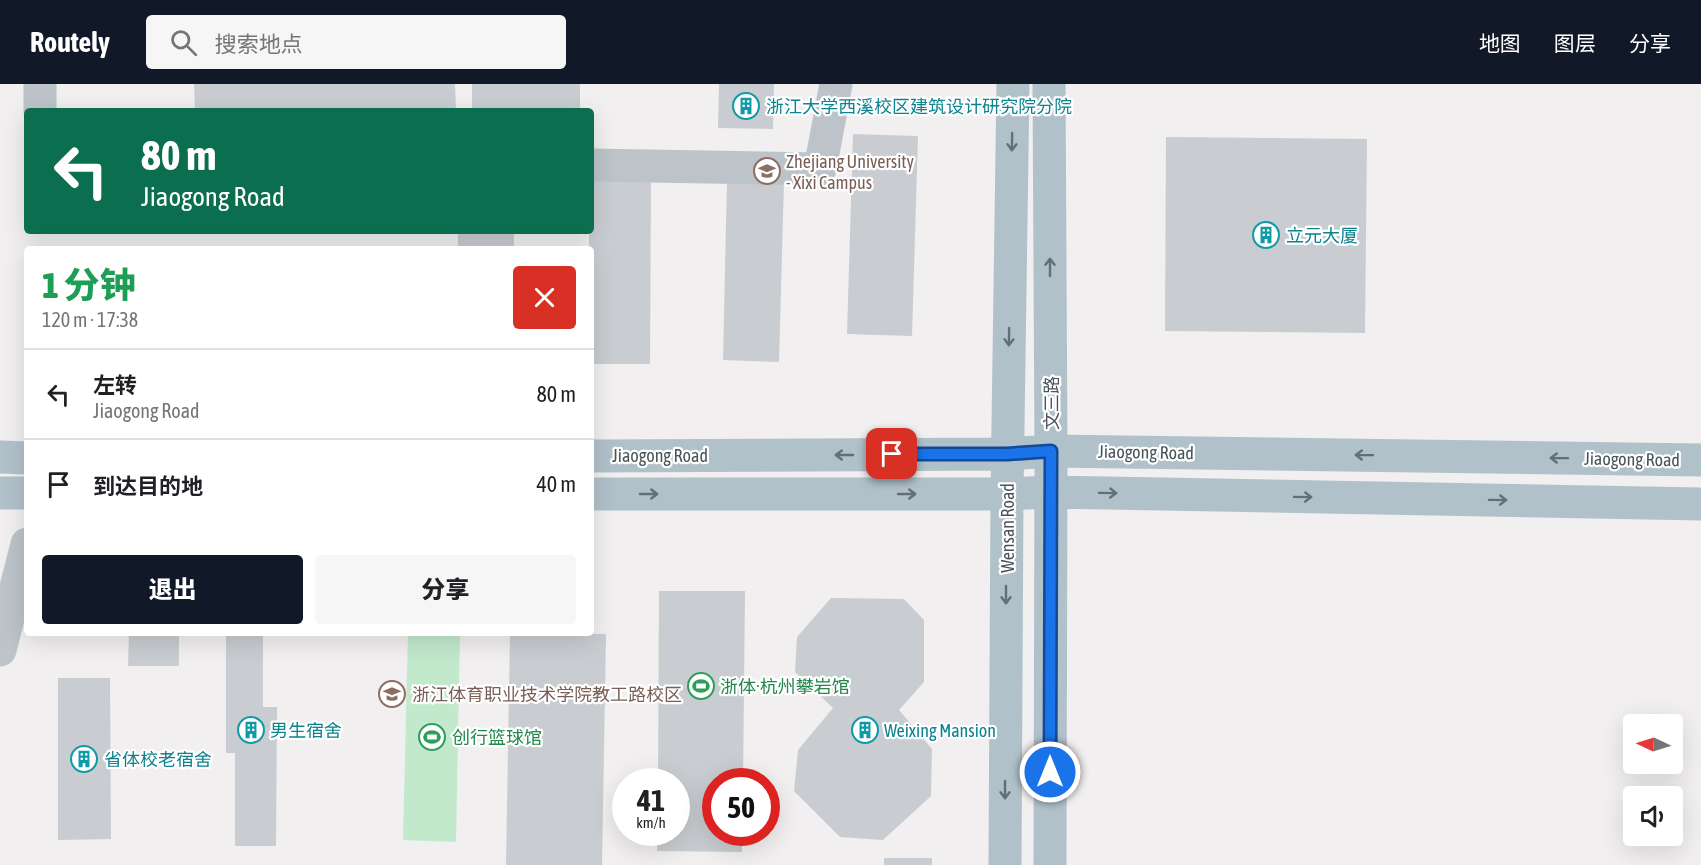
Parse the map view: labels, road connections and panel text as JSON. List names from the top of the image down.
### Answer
{
  "streets": {
    "main road": ["文三路", "Jiaogong Road", "Wensan Road"]
  },
  "crossings": [
    ["文三路", "Jiaogong Road"],
    ["Jiaogong Road", "Wensan Road"]
  ],
  "one_way": ["文三路", "Wensan Road"],
  "places": {
    "building": [
      "浙江大学西溪校区建筑设计研究院分院",
      "立元大厦",
      "男生宿舍",
      "Weixing Mansion",
      "省体校老宿舍"
    ],
    "school or university": ["Zhejiang University - Xixi Campus", "浙江体育职业技术学院教工路校区"],
    "sports": ["浙体·杭州攀岩馆", "创行篮球馆"]
  },
  "north": "left",
  "page": {
    "header": "Routely",
    "search": "搜索地点",
    "nav": ["地图", "图层", "分享"],
    "turn": ["80 m", "Jiaogong Road"],
    "heading": ["1 分钟", "120 m · 17:38"],
    "list": [
      {
        "name": "左转",
        "note": "Jiaogong Road",
        "value": "80 m"
      },
      {
        "name": "到达目的地",
        "value": "40 m"
      }
    ],
    "buttons": ["退出", "分享"],
    "speed": "41 km/h",
    "limit": "50"
  }
}
